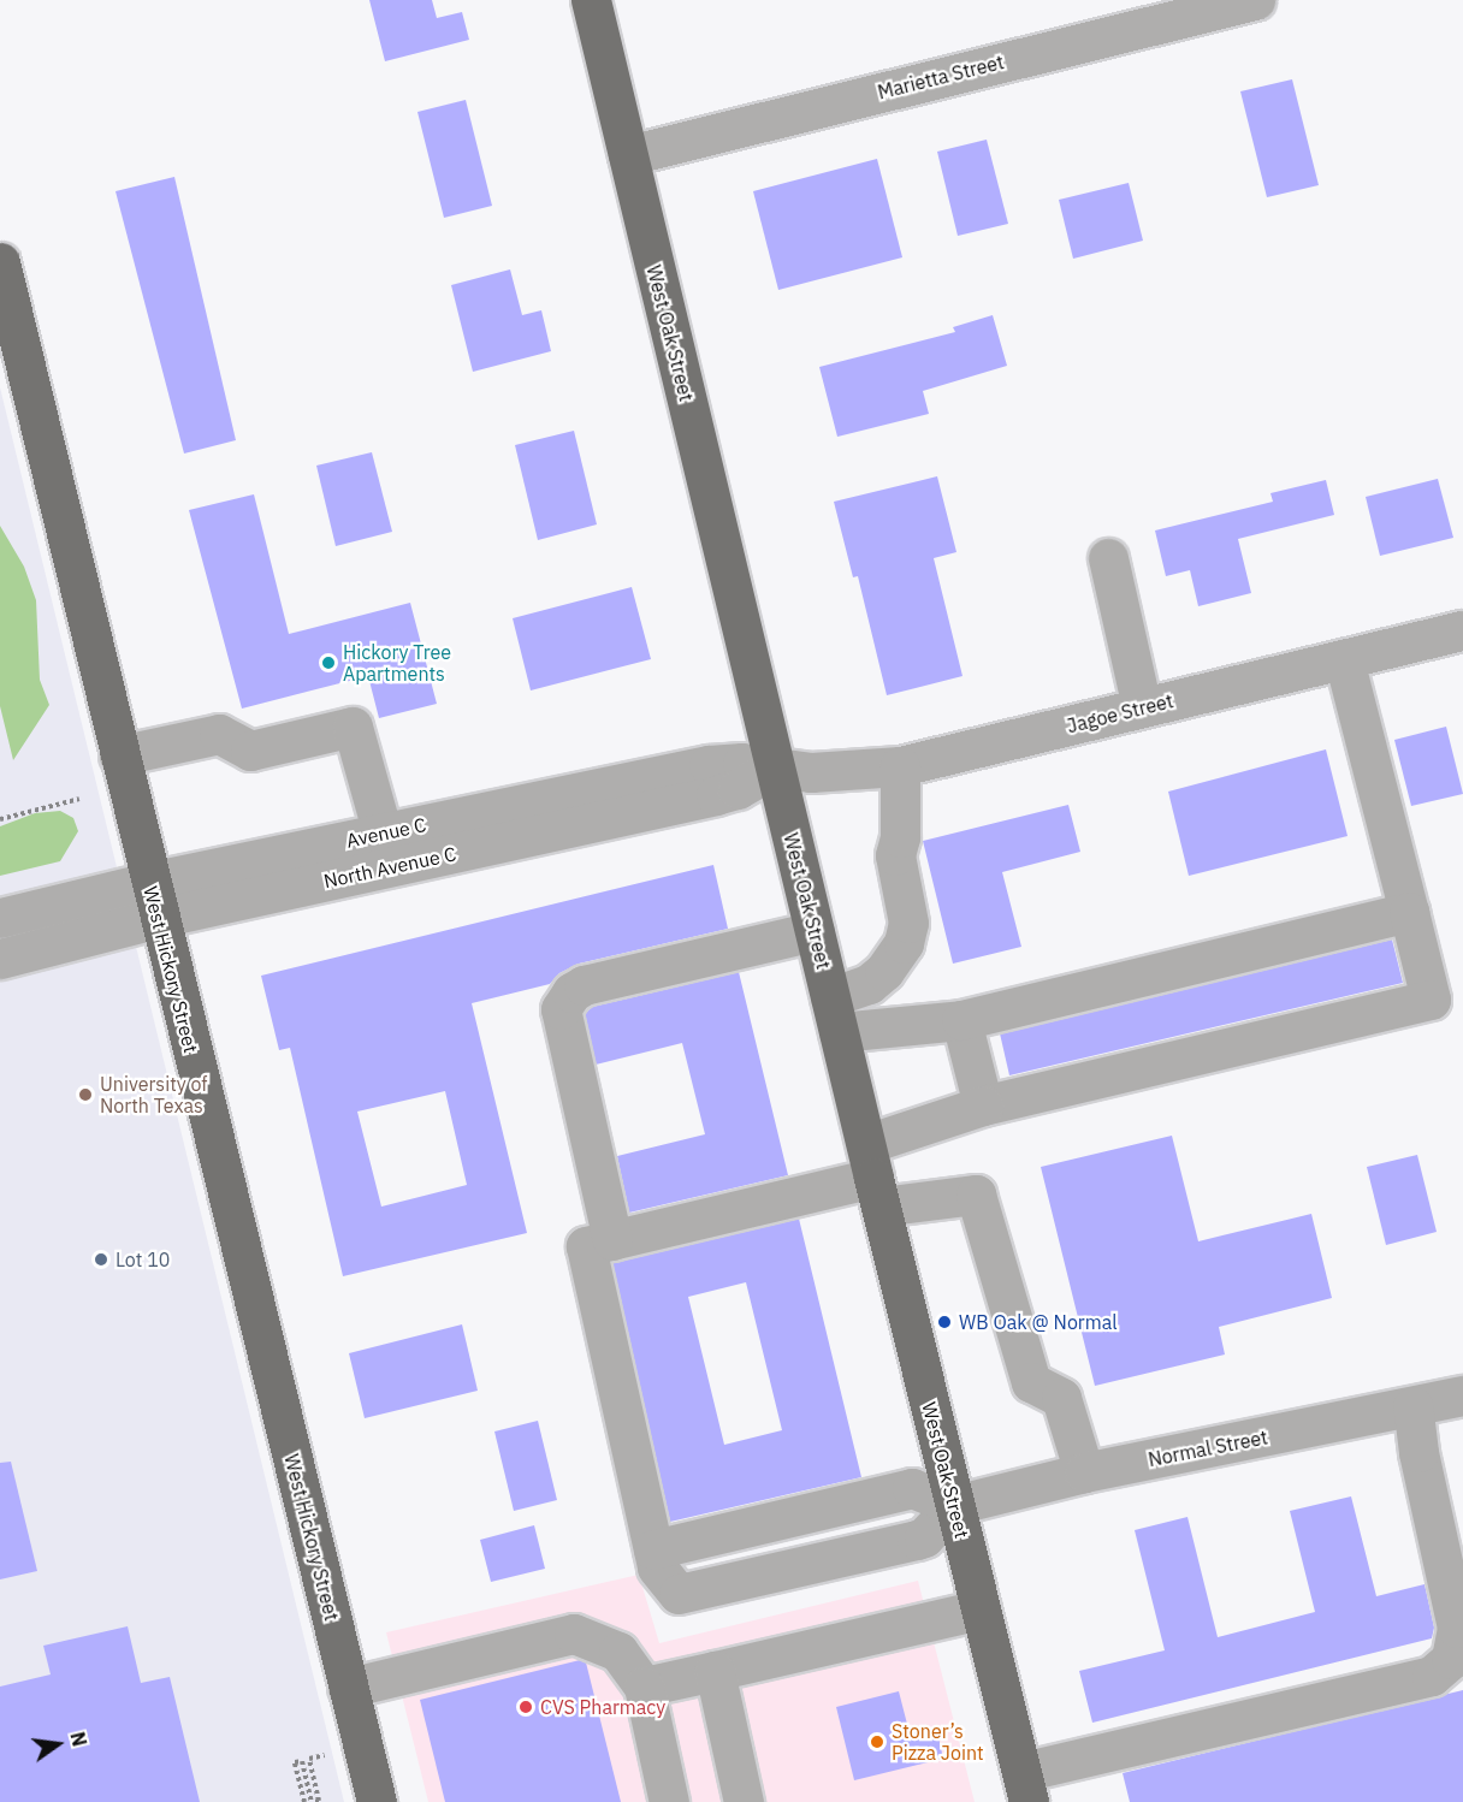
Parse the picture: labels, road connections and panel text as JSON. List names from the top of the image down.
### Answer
{
  "streets": {
    "main road": ["West Oak Street", "West Hickory Street"],
    "street": [
      "Marietta Street",
      "Jagoe Street",
      "Avenue C",
      "North Avenue C",
      "Normal Street"
    ]
  },
  "crossings": [
    ["Marietta Street", "West Oak Street"],
    ["West Oak Street", "Jagoe Street"],
    ["West Oak Street", "Avenue C"],
    ["West Oak Street", "North Avenue C"],
    ["West Oak Street", "Normal Street"],
    ["Jagoe Street", "Avenue C"],
    ["Jagoe Street", "North Avenue C"],
    ["Avenue C", "North Avenue C"],
    ["Avenue C", "West Hickory Street"],
    ["North Avenue C", "West Hickory Street"]
  ],
  "places": [
    "Hickory Tree Apartments",
    "University of North Texas",
    "Lot 10",
    "WB Oak @ Normal",
    "CVS Pharmacy",
    "Stoner’s Pizza Joint"
  ],
  "north": "right"
}
